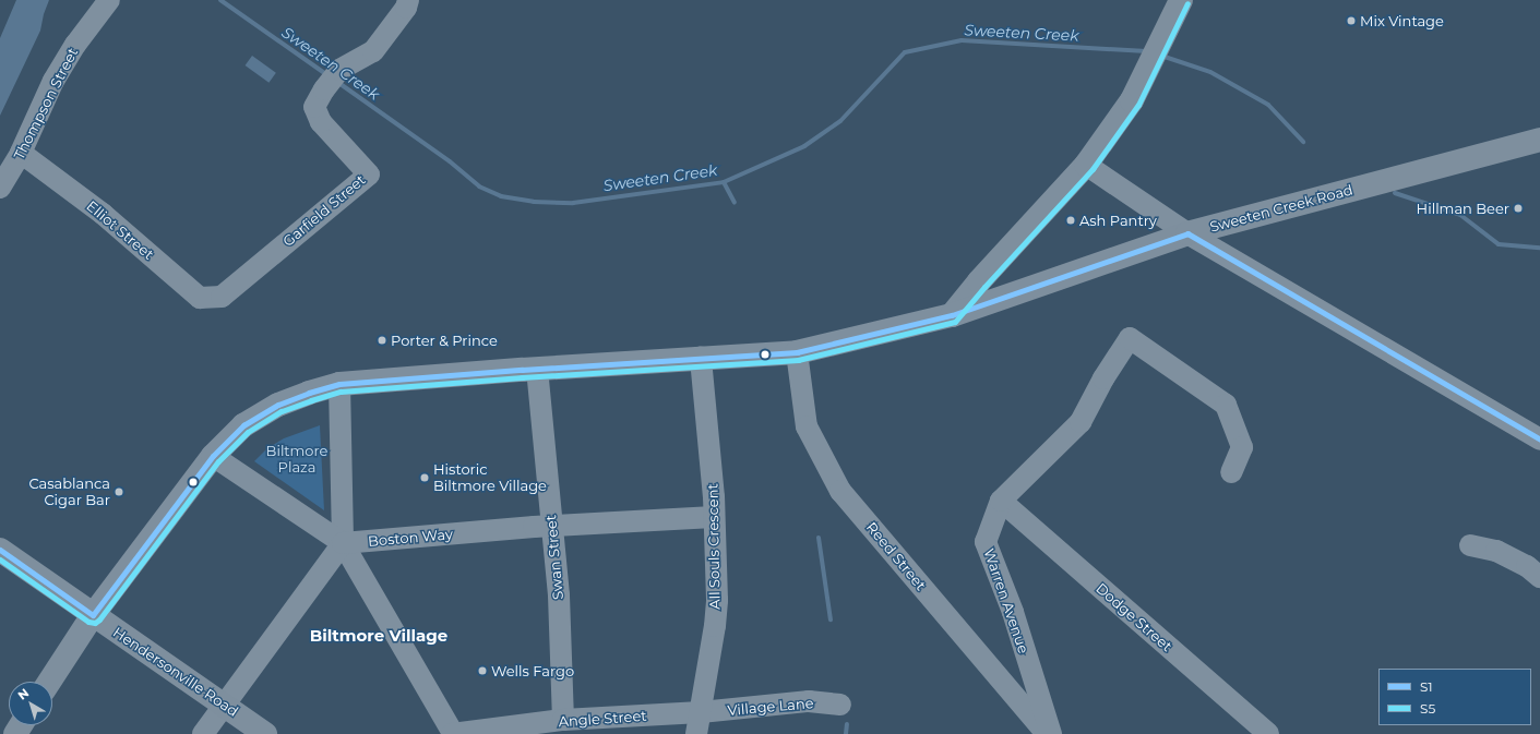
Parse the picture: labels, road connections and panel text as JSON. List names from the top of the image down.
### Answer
{
  "streets": {
    "main road": ["Sweeten Creek Road", "Hendersonville Road"],
    "street": [
      "Thompson Street",
      "Garfield Street",
      "Elliot Street",
      "Boston Way",
      "All Souls Crescent",
      "Reed Street",
      "Swan Street",
      "Warren Avenue",
      "Dodge Street",
      "Village Lane",
      "Angle Street"
    ]
  },
  "crossings": [
    ["Thompson Street", "Elliot Street"],
    ["Sweeten Creek Road", "All Souls Crescent"],
    ["Sweeten Creek Road", "Reed Street"],
    ["Sweeten Creek Road", "Swan Street"],
    ["Sweeten Creek Road", "Hendersonville Road"],
    ["Garfield Street", "Elliot Street"],
    ["Boston Way", "All Souls Crescent"],
    ["Boston Way", "Swan Street"],
    ["All Souls Crescent", "Village Lane"],
    ["All Souls Crescent", "Angle Street"],
    ["Swan Street", "Angle Street"],
    ["Warren Avenue", "Dodge Street"],
    ["Village Lane", "Angle Street"]
  ],
  "districts": ["Biltmore Village"],
  "water": ["Sweeten Creek"],
  "parks": ["Biltmore Plaza"],
  "places": [
    "Mix Vintage",
    "Hillman Beer",
    "Ash Pantry",
    "Porter & Prince",
    "Historic Biltmore Village",
    "Casablanca Cigar Bar",
    "Wells Fargo"
  ],
  "lines": ["transit line S5", "transit line S1"],
  "legend": ["S1", "S5"],
  "north": "top left"
}
